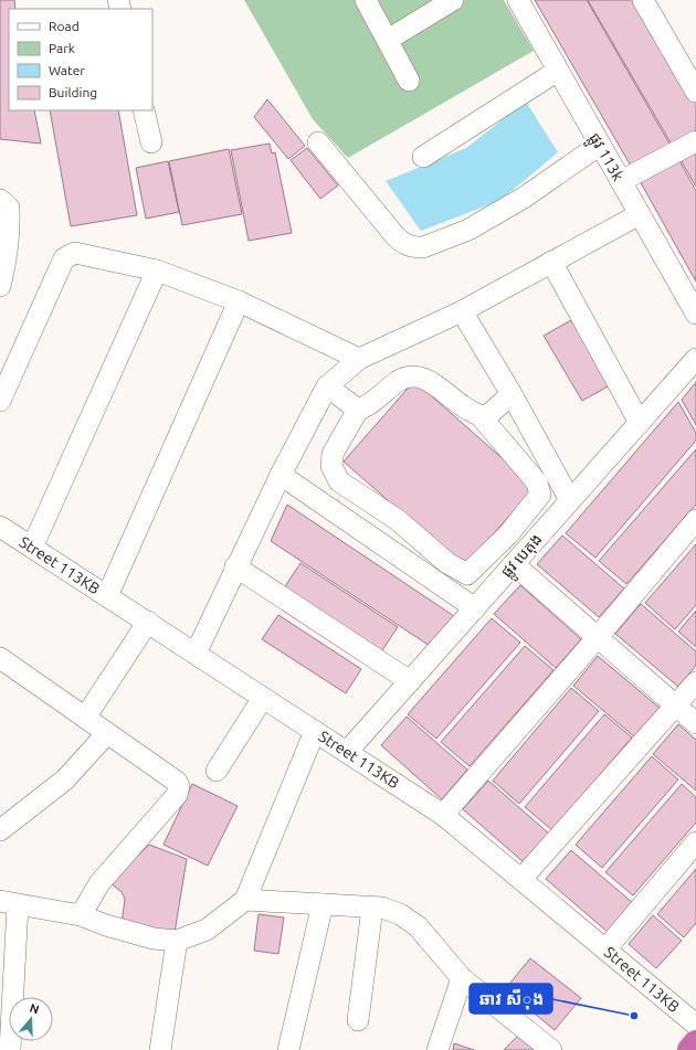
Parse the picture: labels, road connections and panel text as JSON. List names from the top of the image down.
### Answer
{
  "streets": {
    "street": ["ផ្លូវ 113k", "ផ្លូវ បេតុង", "Street 113KB"]
  },
  "crossings": [
    ["ផ្លូវ បេតុង", "Street 113KB"]
  ],
  "places": ["ឆាវ សីុង"],
  "legend": [
    "Road",
    "Park",
    "Water",
    "Building"
  ],
  "north": "top"
}
